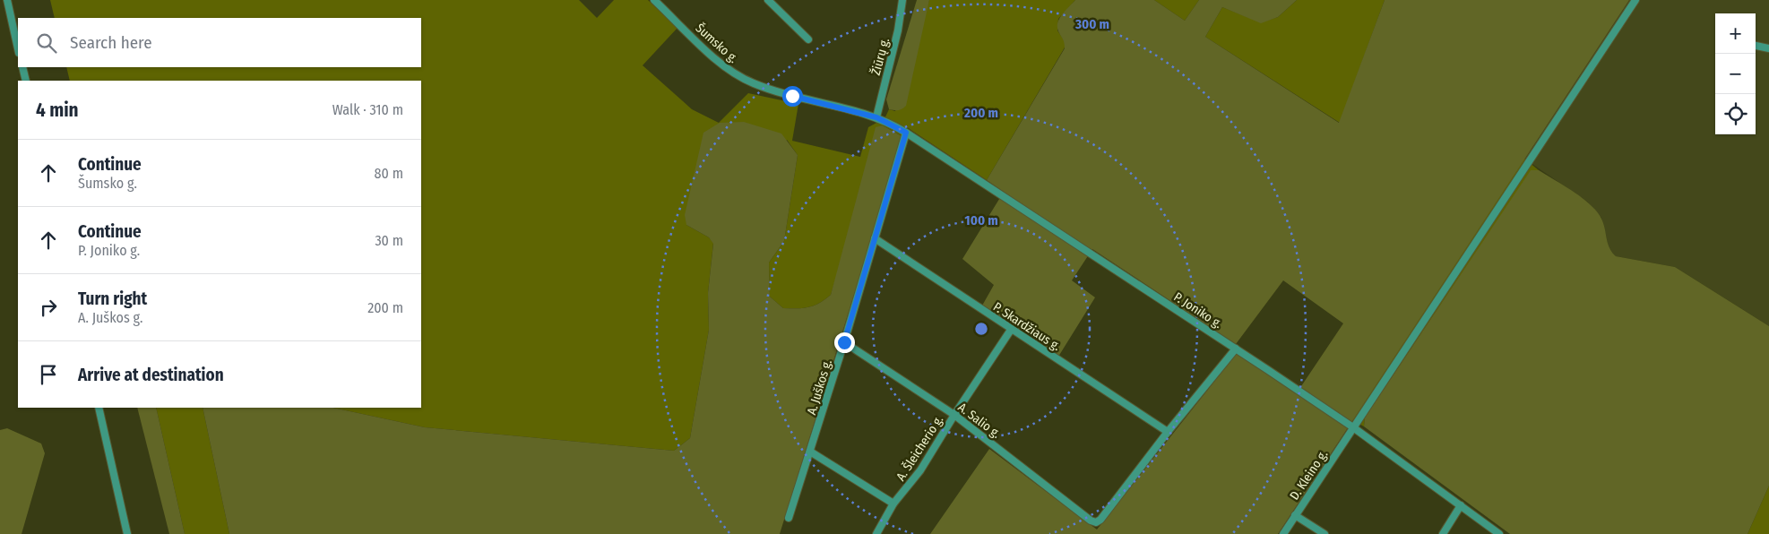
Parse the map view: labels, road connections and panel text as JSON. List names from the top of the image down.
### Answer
{
  "streets": {
    "street": [
      "Šumsko g.",
      "Žiūrų g.",
      "P. Joniko g.",
      "P. Skardžiaus g.",
      "A. Juškos g.",
      "A. Salio g.",
      "A. Šleicherio g.",
      "D. Kleino g."
    ]
  },
  "crossings": [
    ["Šumsko g.", "Žiūrų g."],
    ["Šumsko g.", "P. Joniko g."],
    ["Žiūrų g.", "P. Joniko g."],
    ["P. Joniko g.", "A. Juškos g."],
    ["P. Joniko g.", "D. Kleino g."],
    ["P. Skardžiaus g.", "A. Juškos g."],
    ["P. Skardžiaus g.", "A. Salio g."],
    ["P. Skardžiaus g.", "A. Šleicherio g."],
    ["A. Juškos g.", "A. Salio g."],
    ["A. Salio g.", "A. Šleicherio g."]
  ],
  "page": {
    "map_buttons": ["+", "−"],
    "search": "Search here",
    "heading": ["4 min", "Walk · 310 m"],
    "list": [
      ["Continue", "Šumsko g.", "80 m"],
      ["Continue", "P. Joniko g.", "30 m"],
      ["Turn right", "A. Juškos g.", "200 m"],
      "Arrive at destination"
    ]
  },
  "rings": ["300 m", "200 m", "100 m"]
}
